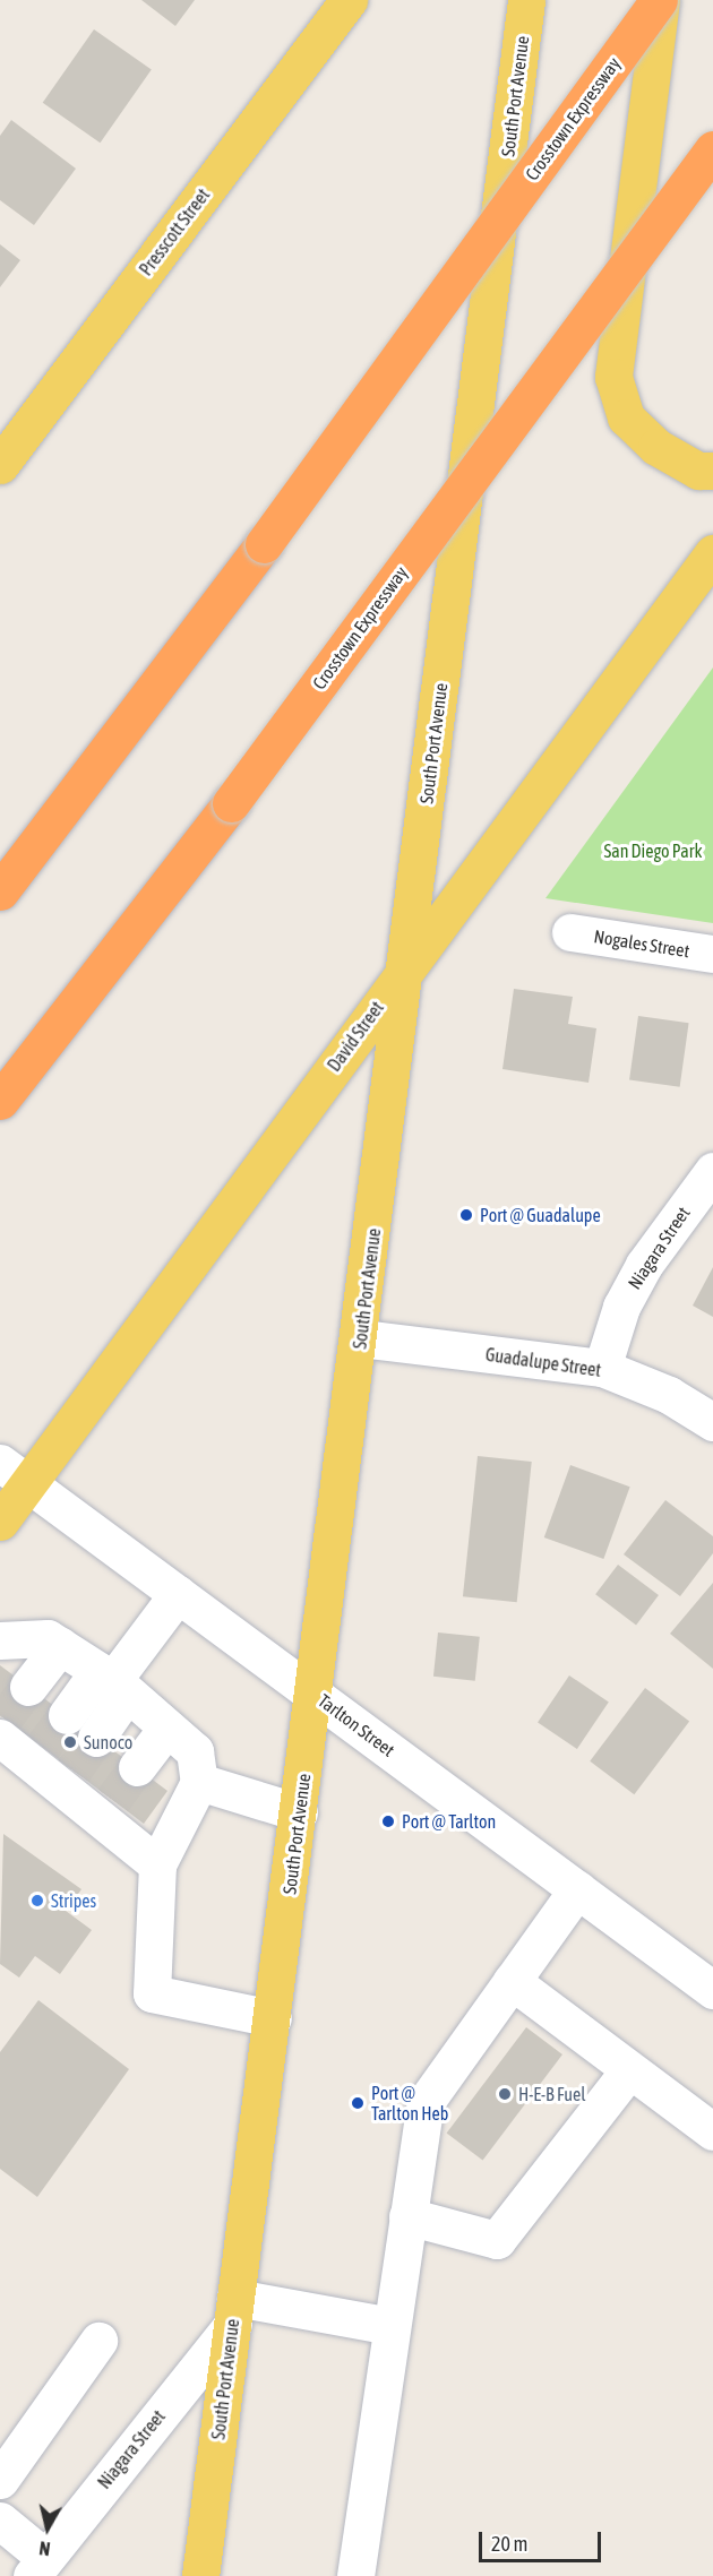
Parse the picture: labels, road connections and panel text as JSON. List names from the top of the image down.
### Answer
{
  "streets": {
    "highway": ["Crosstown Expressway"],
    "main road": ["South Port Avenue", "Presscott Street", "David Street"],
    "street": [
      "Nogales Street",
      "Niagara Street",
      "Guadalupe Street",
      "Tarlton Street"
    ]
  },
  "crossings": [
    ["South Port Avenue", "David Street"],
    ["South Port Avenue", "Niagara Street"],
    ["South Port Avenue", "Guadalupe Street"],
    ["South Port Avenue", "Tarlton Street"],
    ["David Street", "Tarlton Street"],
    ["Niagara Street", "Guadalupe Street"]
  ],
  "parks": ["San Diego Park"],
  "places": [
    "Port @ Guadalupe",
    "Sunoco",
    "Port @ Tarlton",
    "Stripes",
    "H-E-B Fuel",
    "Port @ Tarlton Heb"
  ],
  "scale_bar": "20 m",
  "north": "bottom"
}
